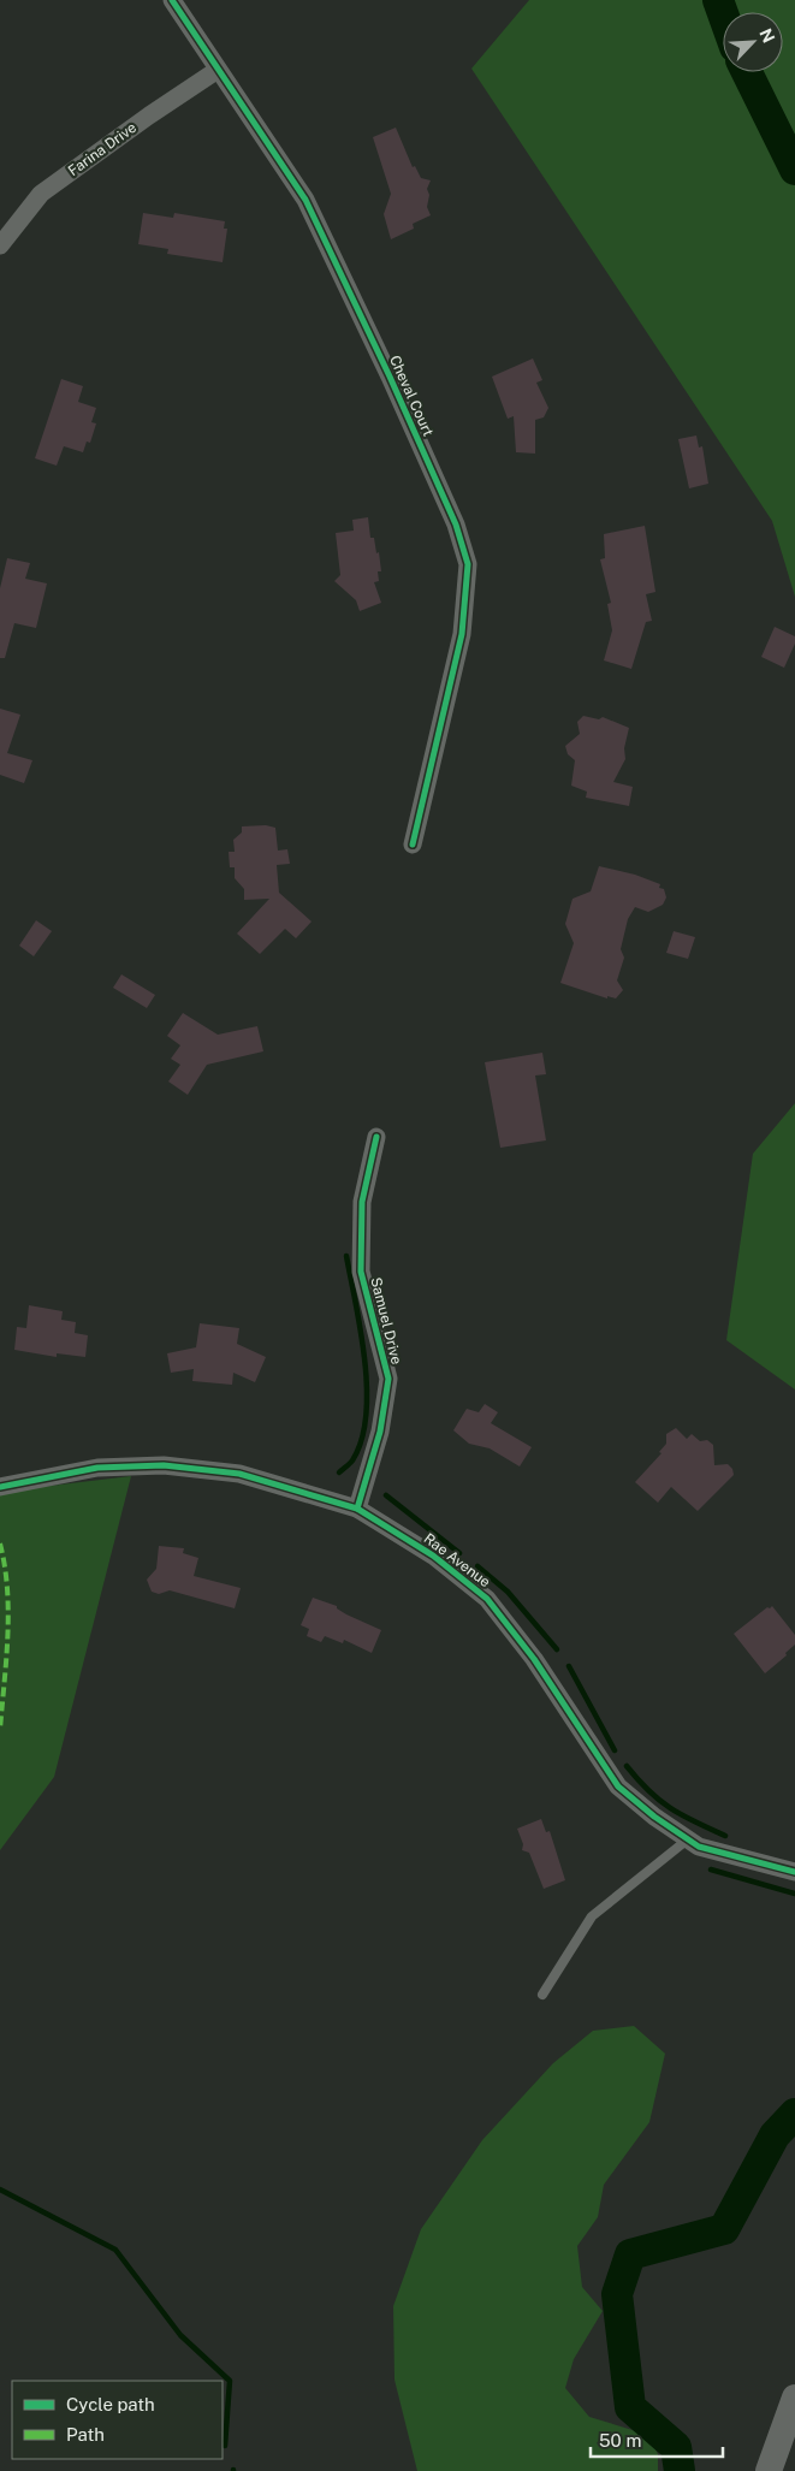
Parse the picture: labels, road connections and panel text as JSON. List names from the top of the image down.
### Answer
{
  "streets": {
    "street": [
      "Farina Drive",
      "Cheval Court",
      "Samuel Drive",
      "Rae Avenue"
    ]
  },
  "crossings": [
    ["Farina Drive", "Cheval Court"],
    ["Samuel Drive", "Rae Avenue"]
  ],
  "legend": ["Cycle path", "Path"],
  "scale_bar": "50 m",
  "north": "top right"
}
